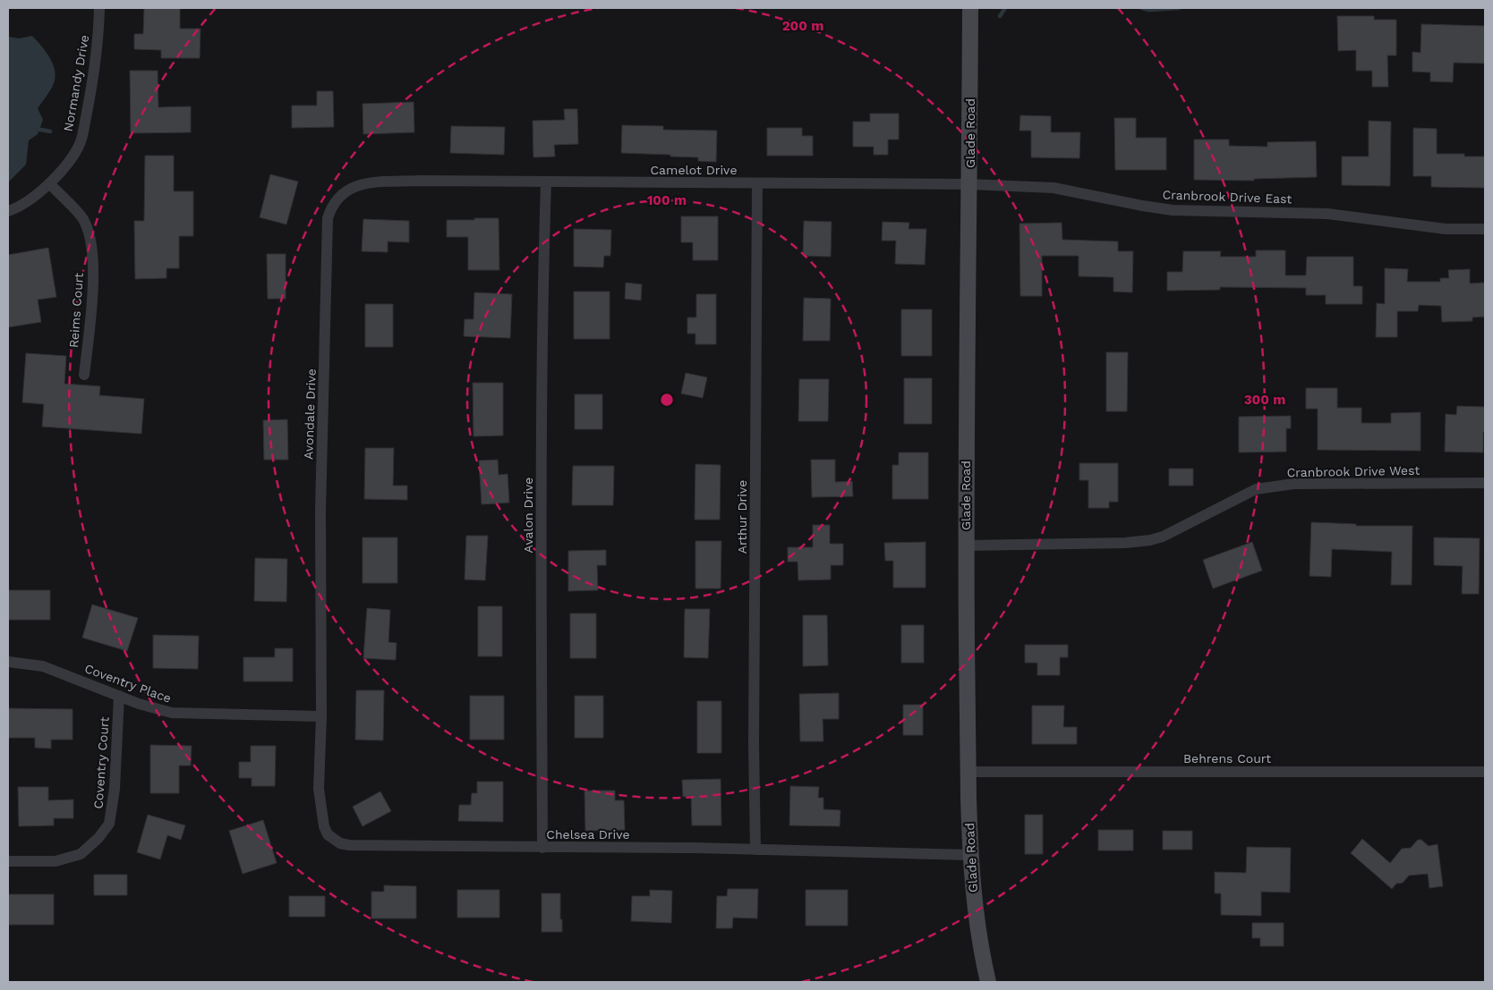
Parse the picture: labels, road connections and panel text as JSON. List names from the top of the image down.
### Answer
{
  "streets": {
    "main road": ["Glade Road"],
    "street": [
      "Normandy Drive",
      "Camelot Drive",
      "Cranbrook Drive East",
      "Reims Court",
      "Avondale Drive",
      "Cranbrook Drive West",
      "Avalon Drive",
      "Arthur Drive",
      "Coventry Place",
      "Behrens Court",
      "Coventry Court",
      "Chelsea Drive"
    ]
  },
  "crossings": [
    ["Normandy Drive", "Reims Court"],
    ["Glade Road", "Camelot Drive"],
    ["Glade Road", "Cranbrook Drive East"],
    ["Glade Road", "Cranbrook Drive West"],
    ["Glade Road", "Behrens Court"],
    ["Glade Road", "Chelsea Drive"],
    ["Camelot Drive", "Cranbrook Drive East"],
    ["Camelot Drive", "Avondale Drive"],
    ["Camelot Drive", "Avalon Drive"],
    ["Camelot Drive", "Arthur Drive"],
    ["Avondale Drive", "Coventry Place"],
    ["Avondale Drive", "Chelsea Drive"],
    ["Avalon Drive", "Chelsea Drive"],
    ["Arthur Drive", "Chelsea Drive"],
    ["Coventry Place", "Coventry Court"],
    ["Coventry Place", "Chelsea Drive"]
  ],
  "rings": ["200 m", "100 m", "300 m"]
}
